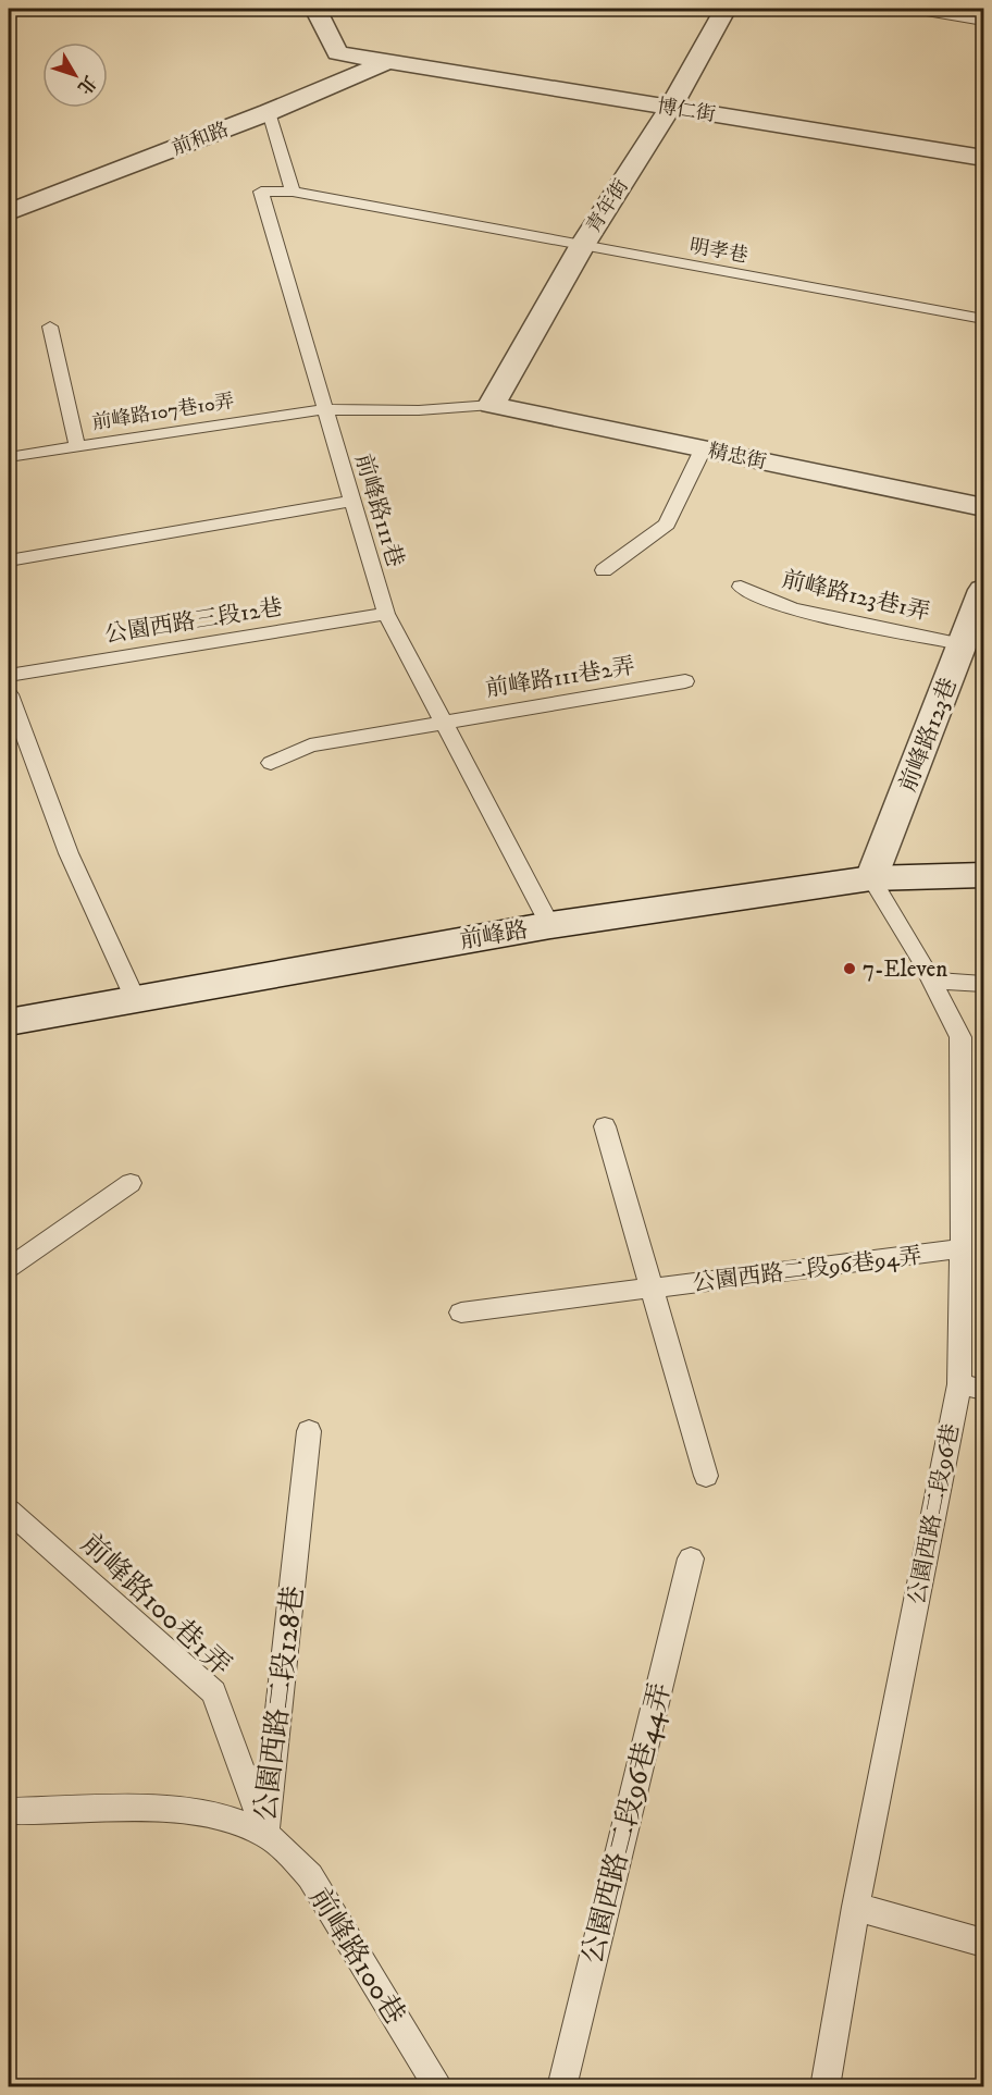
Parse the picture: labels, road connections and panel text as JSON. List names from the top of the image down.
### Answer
{
  "streets": {
    "street": [
      "博仁街",
      "前和路",
      "青年街",
      "精忠街",
      "前峰路123巷",
      "前峰路"
    ],
    "lane": [
      "明孝巷",
      "前峰路107巷10弄",
      "前峰路111巷",
      "前峰路123巷1弄",
      "公園西路三段12巷",
      "前峰路111巷2弄",
      "公園西路二段96巷94弄",
      "公園西路二段96巷",
      "前峰路100巷1弄",
      "公園西路二段128巷",
      "公園西路二段96巷44弄",
      "前峰路100巷"
    ]
  },
  "crossings": [
    ["博仁街", "前和路"],
    ["博仁街", "青年街"],
    ["青年街", "明孝巷"],
    ["青年街", "前峰路107巷10弄"],
    ["青年街", "精忠街"],
    ["明孝巷", "前峰路111巷"],
    ["前峰路107巷10弄", "精忠街"],
    ["前峰路107巷10弄", "前峰路111巷"],
    ["前峰路111巷", "公園西路三段12巷"],
    ["前峰路111巷", "前峰路111巷2弄"],
    ["前峰路111巷", "前峰路"],
    ["前峰路123巷1弄", "前峰路123巷"],
    ["前峰路123巷", "前峰路"],
    ["前峰路123巷", "公園西路二段96巷"],
    ["前峰路", "公園西路二段96巷"],
    ["公園西路二段96巷94弄", "公園西路二段96巷"],
    ["前峰路100巷1弄", "公園西路二段128巷"],
    ["前峰路100巷1弄", "前峰路100巷"],
    ["公園西路二段128巷", "前峰路100巷"]
  ],
  "places": ["7-Eleven"],
  "north": "bottom right"
}
